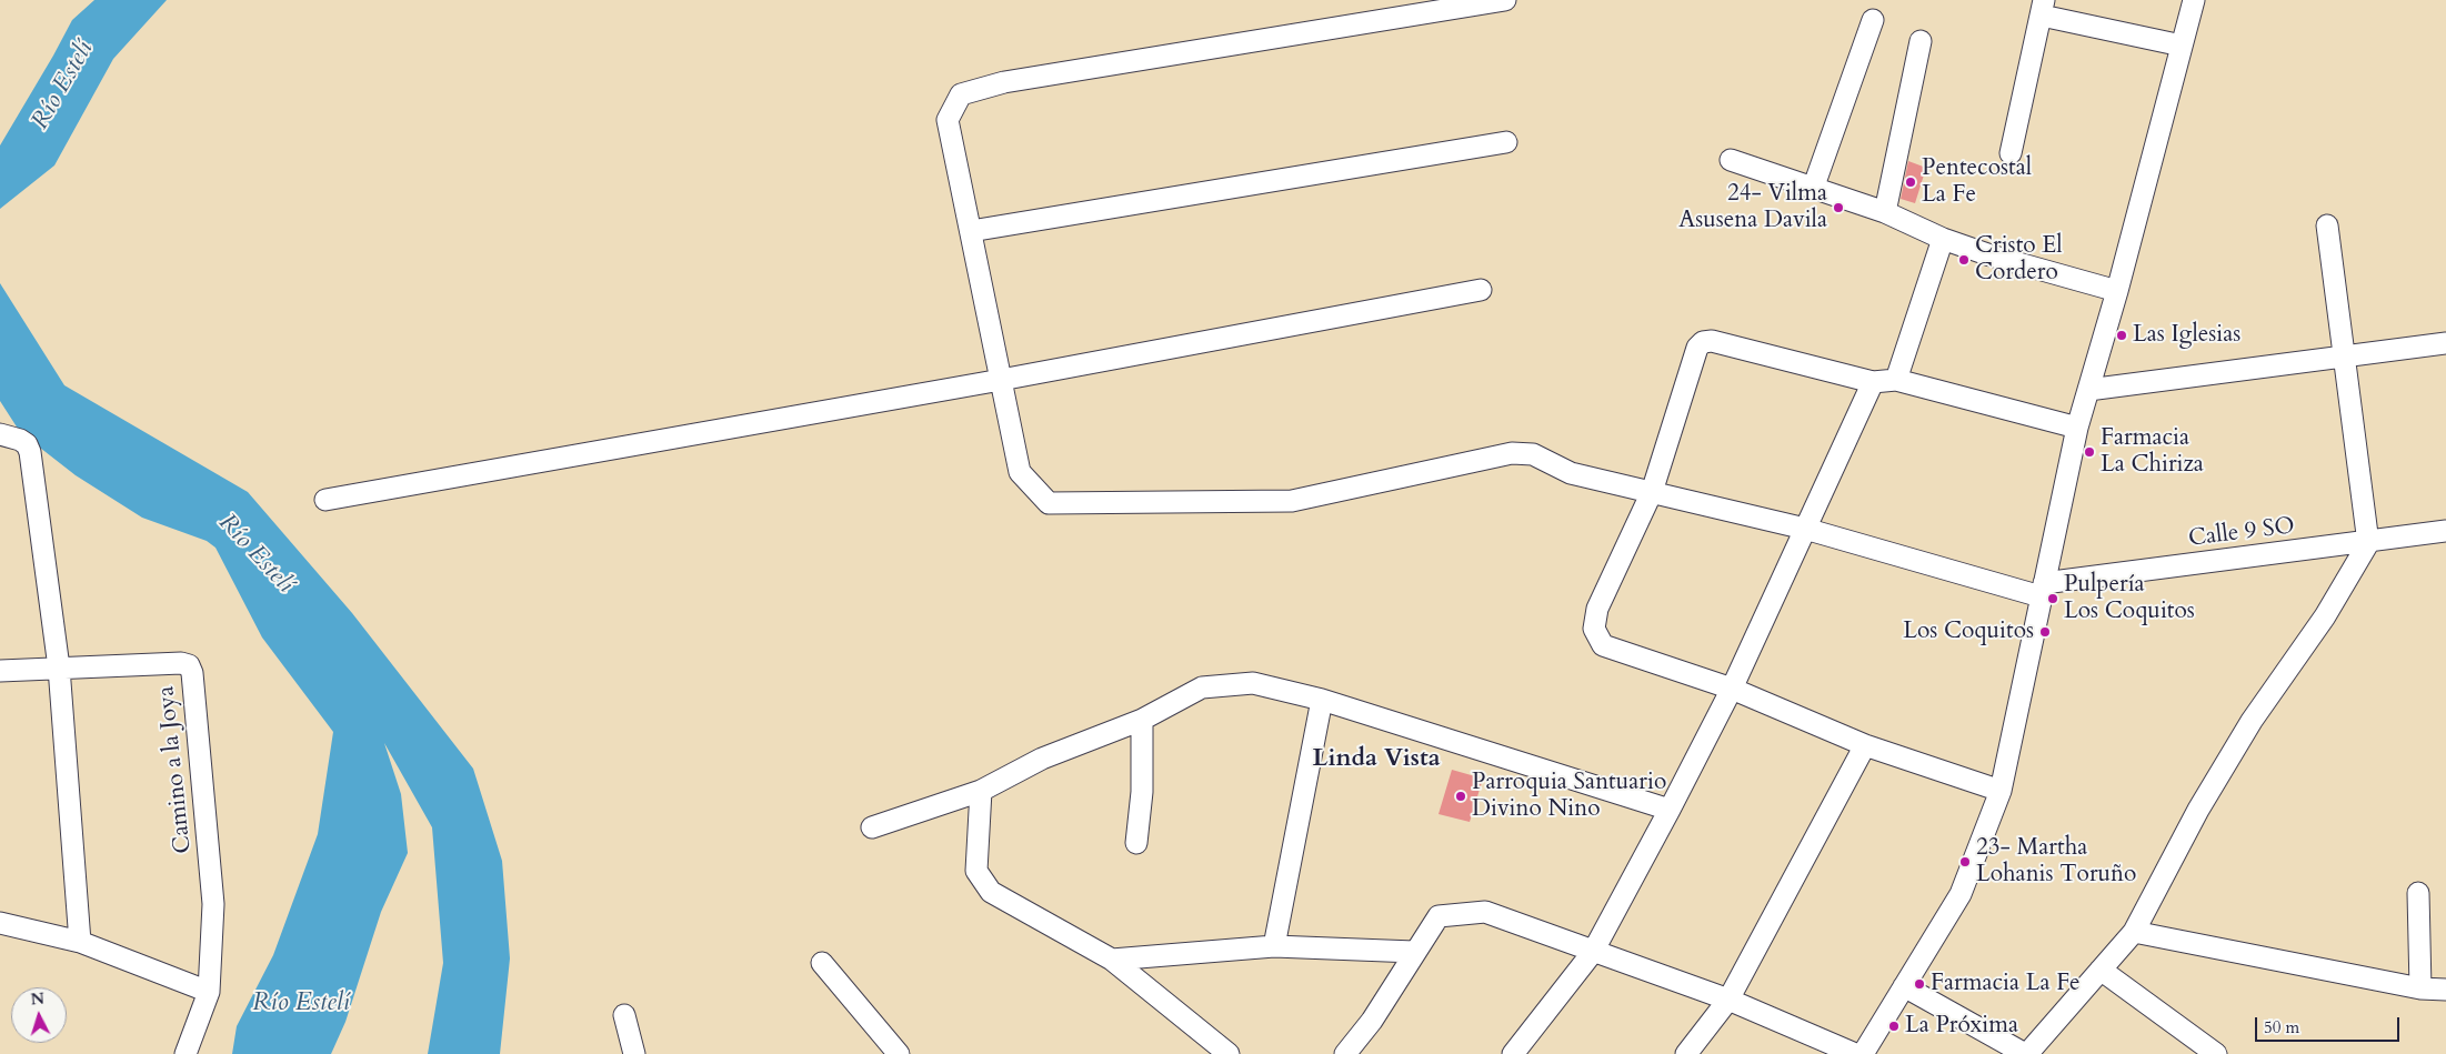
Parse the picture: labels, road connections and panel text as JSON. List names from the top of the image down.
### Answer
{
  "streets": {
    "street": ["Calle 9 SO", "Camino a la Joya"]
  },
  "districts": ["Linda Vista"],
  "water": ["Río Estelí"],
  "places": [
    "Pentecostal La Fe",
    "24- Vilma Asusena Davila",
    "Cristo El Cordero",
    "Las Iglesias",
    "Farmacia La Chiriza",
    "Pulpería Los Coquitos",
    "Los Coquitos",
    "Parroquia Santuario Divino Nino",
    "23- Martha Lohanis Toruño",
    "Farmacia La Fe",
    "La Próxima"
  ],
  "scale_bar": "50 m",
  "north": "top"
}
